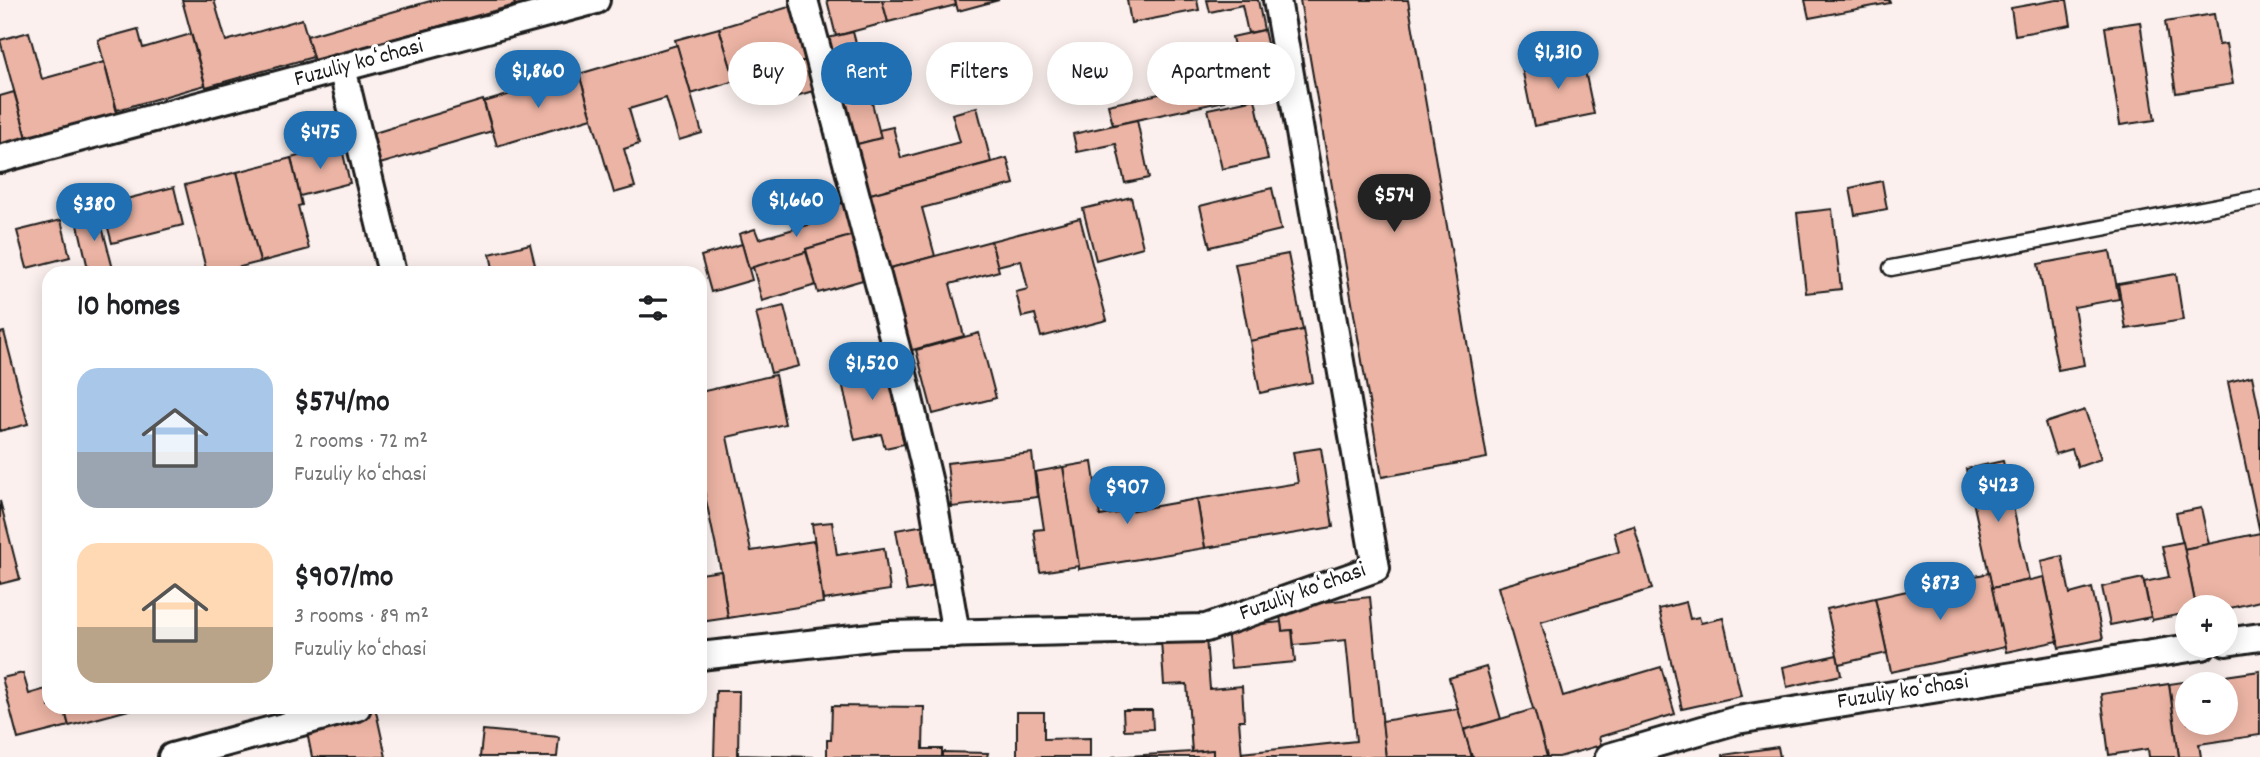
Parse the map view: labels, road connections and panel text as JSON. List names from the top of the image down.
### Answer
{
  "streets": {
    "street": ["Fuzuliy koʻchasi"]
  },
  "page": {
    "price": [
      "$1,310",
      "$1,860",
      "$475",
      "$574",
      "$1,660",
      "$380",
      "$1,520",
      "$423",
      "$907",
      "$873"
    ],
    "chip": [
      "Buy",
      "Rent",
      "Filters",
      "New",
      "Apartment"
    ],
    "heading": "10 homes",
    "list": [
      {
        "name": "$574/mo",
        "note": "2 rooms · 72 m² · Fuzuliy koʻchasi"
      },
      {
        "name": "$907/mo",
        "note": "3 rooms · 89 m² · Fuzuliy koʻchasi"
      }
    ],
    "map_buttons": ["+", "−"]
  }
}
